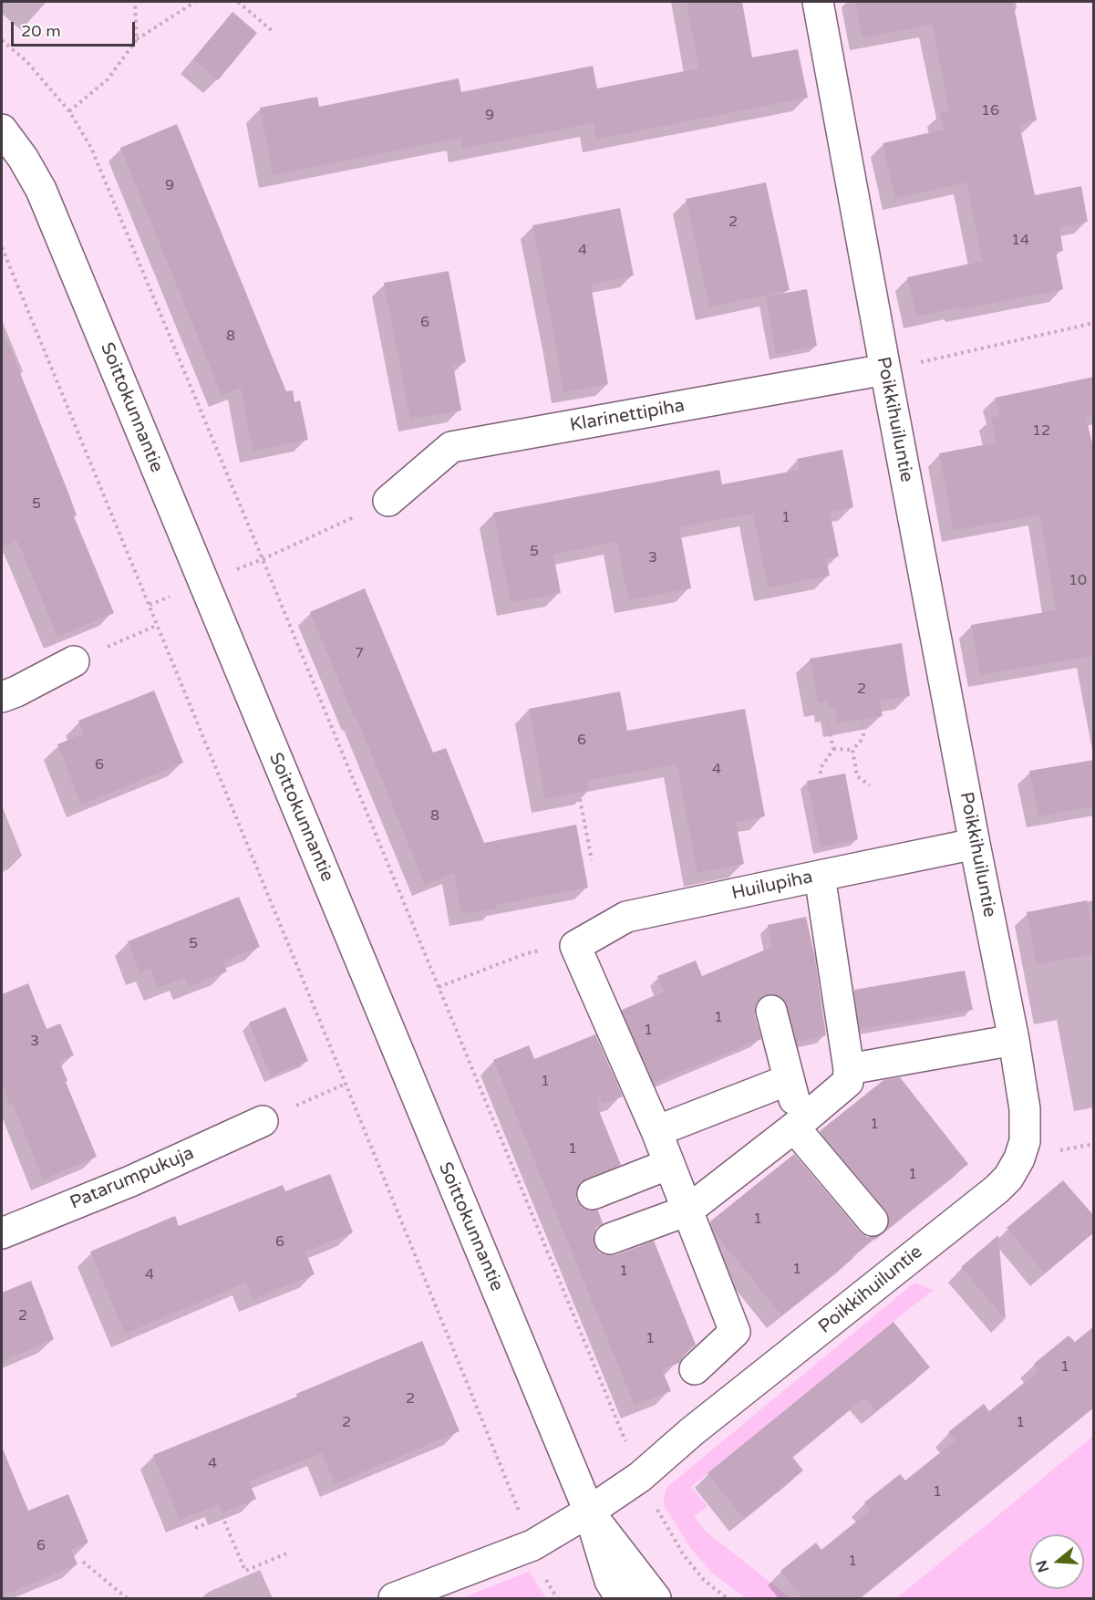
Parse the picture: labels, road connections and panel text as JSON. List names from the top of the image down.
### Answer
{
  "streets": {
    "street": [
      "Soittokunnantie",
      "Klarinettipiha",
      "Poikkihuiluntie",
      "Huilupiha",
      "Patarumpukuja"
    ]
  },
  "crossings": [
    ["Soittokunnantie", "Poikkihuiluntie"],
    ["Klarinettipiha", "Poikkihuiluntie"],
    ["Poikkihuiluntie", "Huilupiha"]
  ],
  "house_numbers": [
    "16",
    "9",
    "9",
    "2",
    "14",
    "4",
    "6",
    "8",
    "12",
    "5",
    "1",
    "5",
    "3",
    "10",
    "7",
    "2",
    "6",
    "6",
    "4",
    "8",
    "5",
    "1",
    "1",
    "3",
    "1",
    "1",
    "1",
    "1",
    "1",
    "6",
    "1",
    "1",
    "4",
    "2",
    "1",
    "1",
    "2",
    "2",
    "1",
    "4",
    "1",
    "6",
    "1"
  ],
  "scale_bar": "20 m",
  "north": "left"
}
